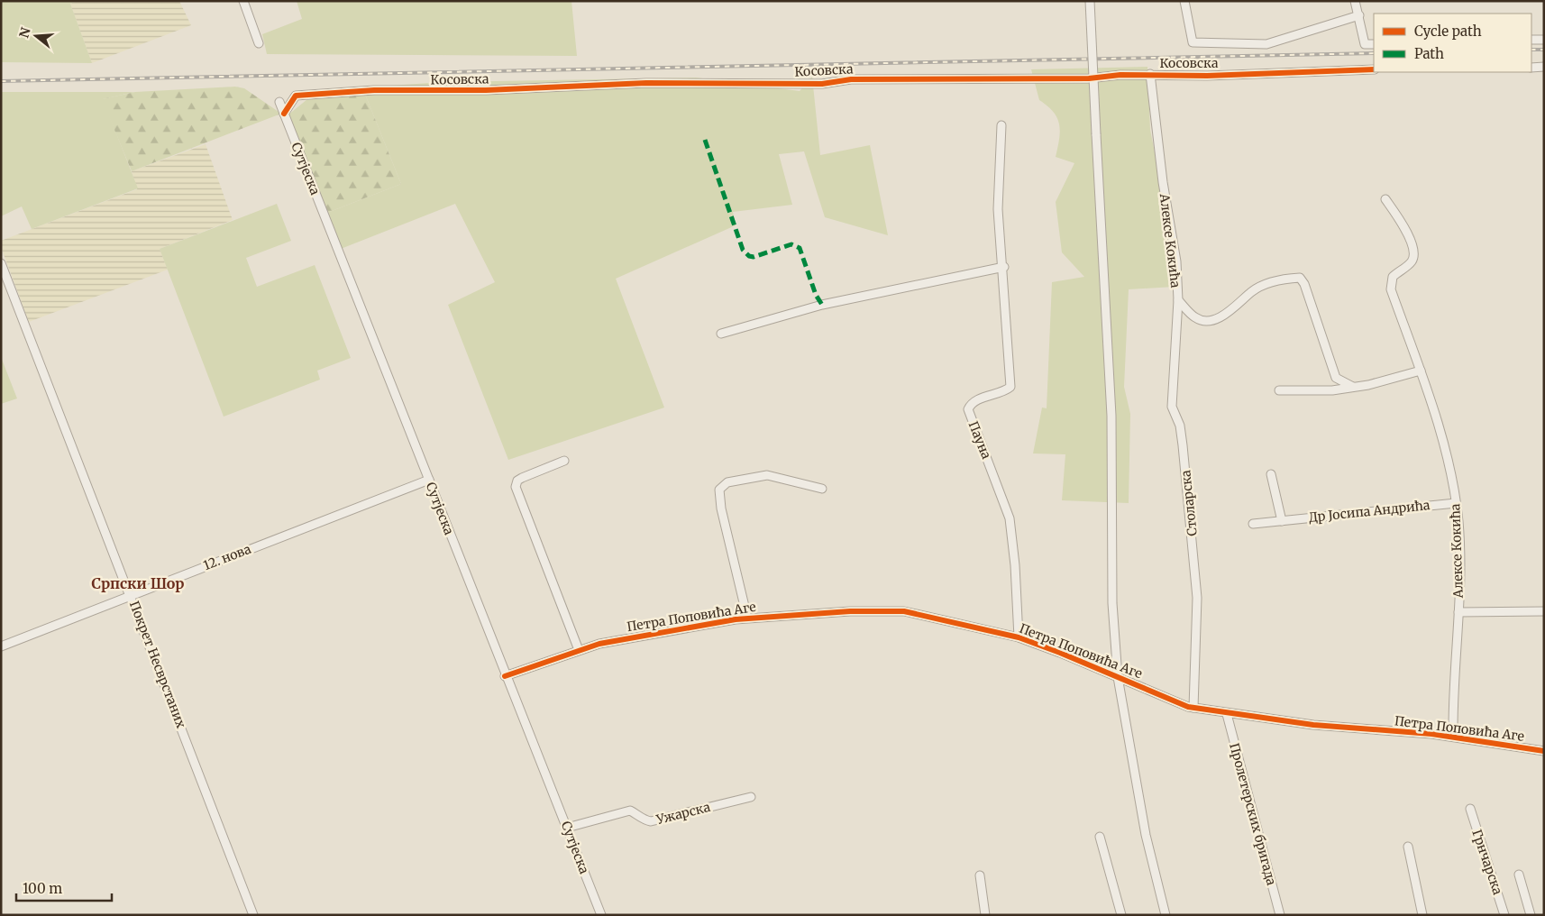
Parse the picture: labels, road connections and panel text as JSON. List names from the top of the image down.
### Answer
{
  "streets": {
    "street": [
      "Косовска",
      "Сутјеска",
      "Алексе Кокића",
      "Пауна",
      "Столарска",
      "Др Јосипа Андрића",
      "12. нова",
      "Петра Поповића Аге",
      "Покрет Несврстаних",
      "Ужарска",
      "Пролетерских бригада",
      "Грнчарска"
    ]
  },
  "crossings": [
    ["Косовска", "Сутјеска"],
    ["Косовска", "Алексе Кокића"],
    ["Сутјеска", "12. нова"],
    ["Сутјеска", "Петра Поповића Аге"],
    ["Сутјеска", "Ужарска"],
    ["Алексе Кокића", "Столарска"],
    ["Алексе Кокића", "Др Јосипа Андрића"],
    ["Алексе Кокића", "Петра Поповића Аге"],
    ["Пауна", "Петра Поповића Аге"],
    ["Столарска", "Петра Поповића Аге"],
    ["12. нова", "Покрет Несврстаних"],
    ["Петра Поповића Аге", "Пролетерских бригада"]
  ],
  "districts": ["Српски Шор"],
  "legend": ["Cycle path", "Path"],
  "scale_bar": "100 m",
  "north": "left"
}
